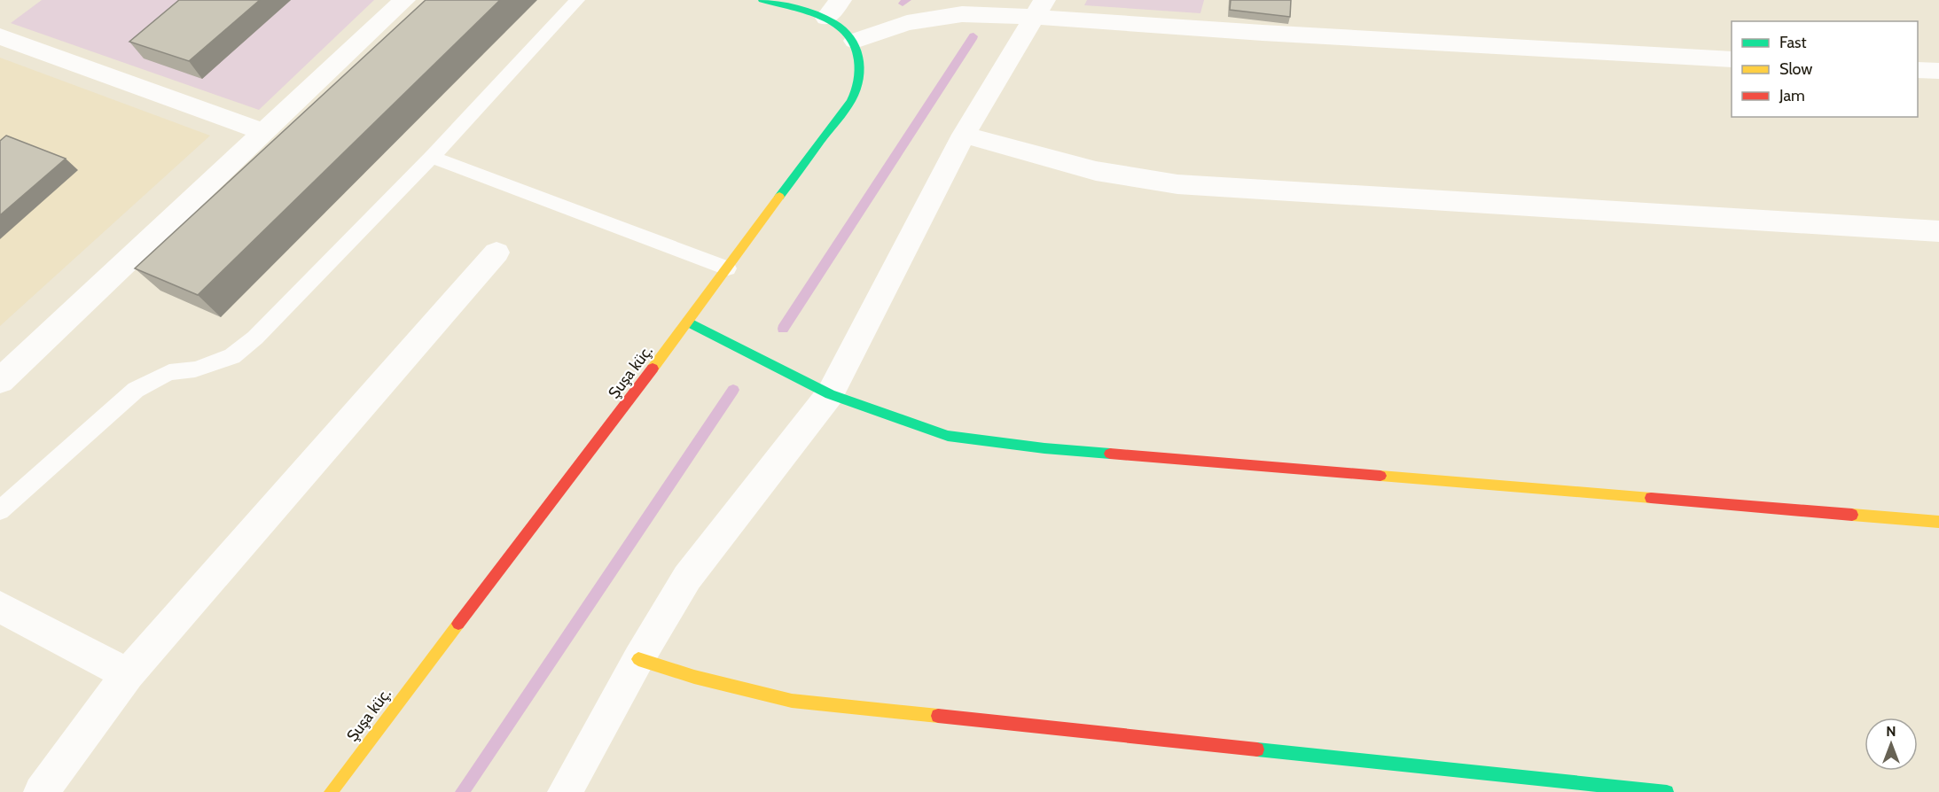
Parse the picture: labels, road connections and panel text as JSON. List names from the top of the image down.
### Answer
{
  "streets": {
    "street": ["Şuşa küç."]
  },
  "legend": ["Fast", "Slow", "Jam"],
  "north": "top"
}
